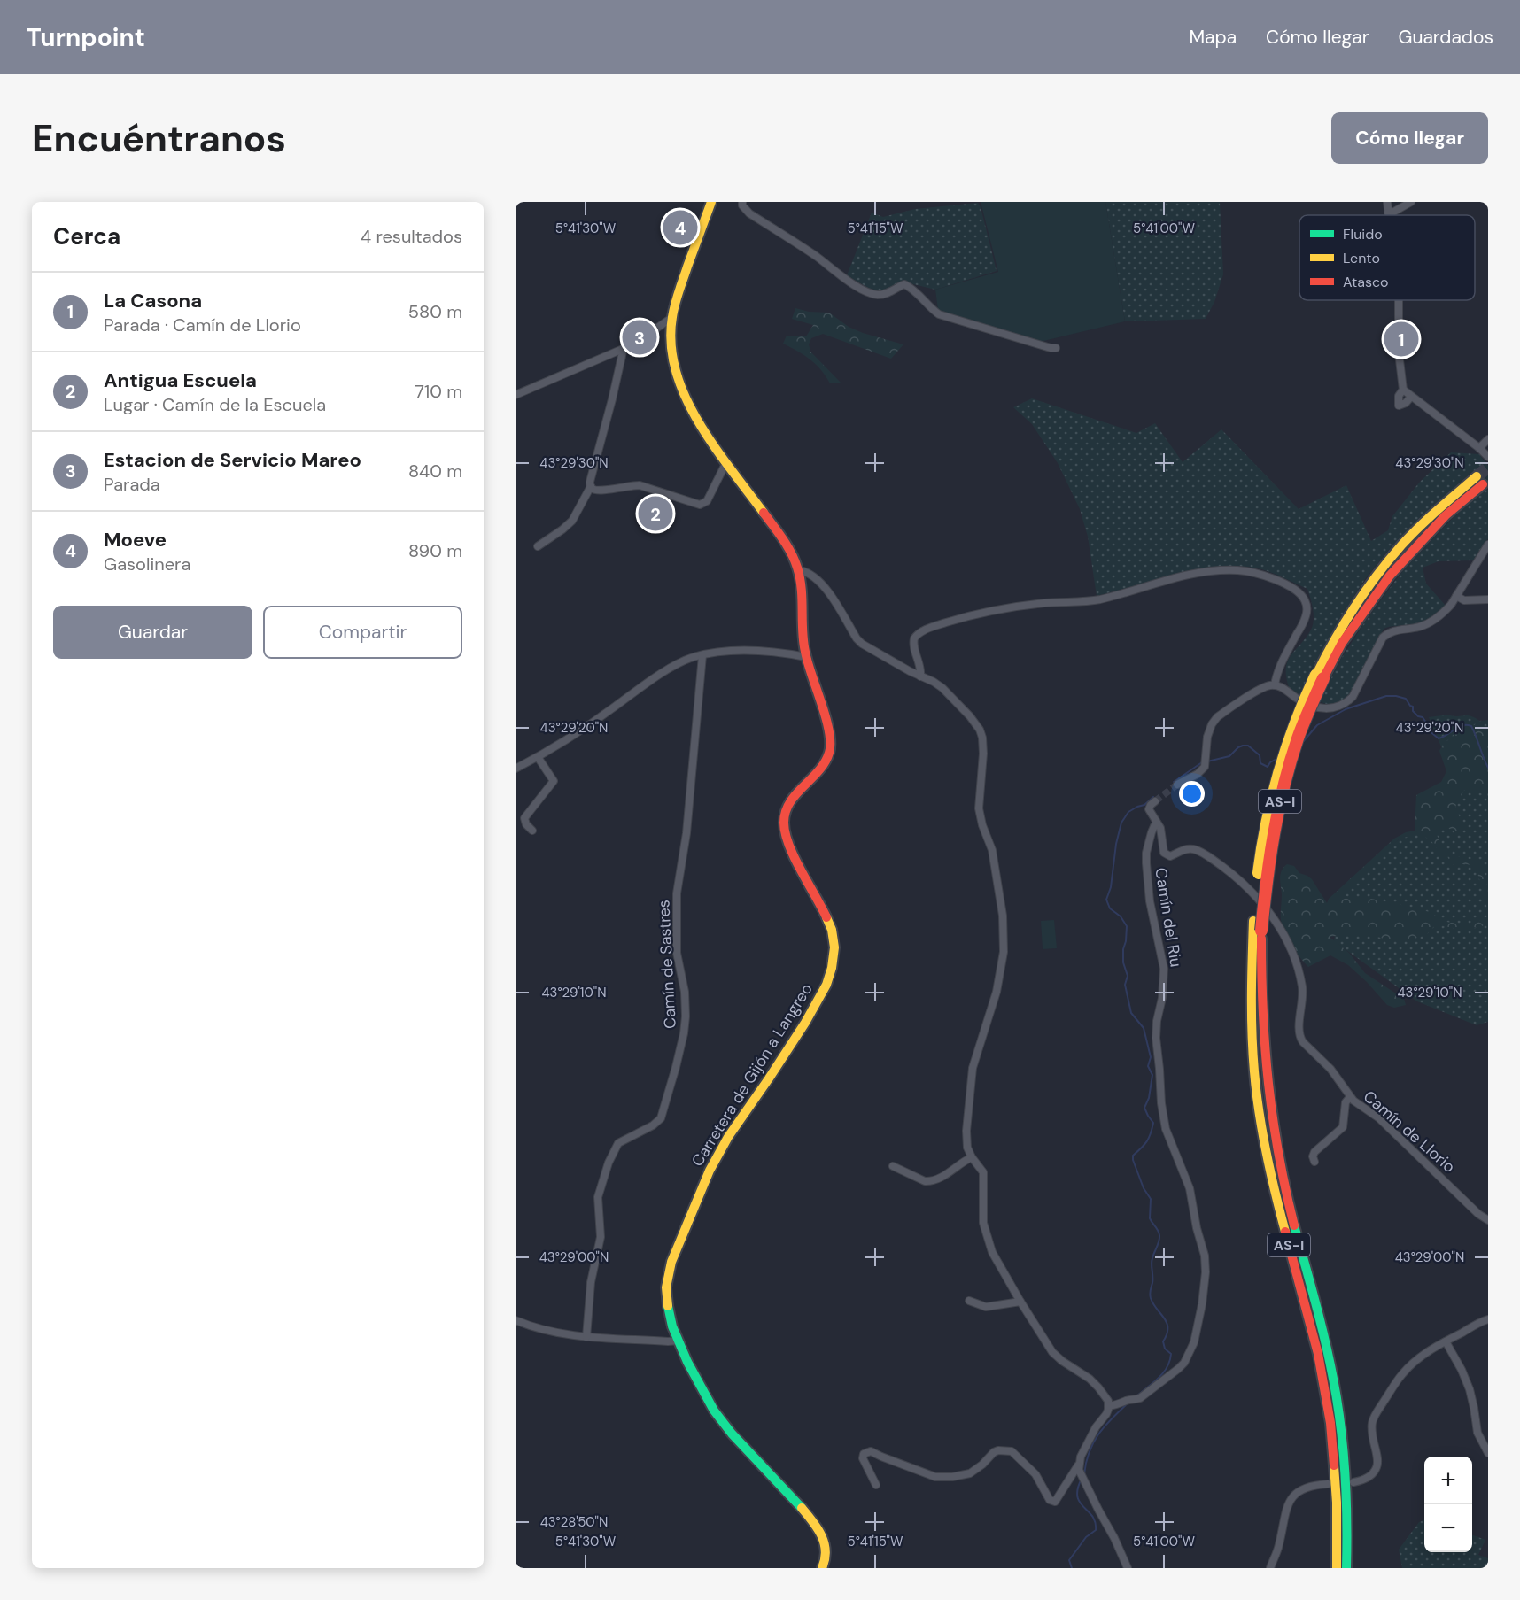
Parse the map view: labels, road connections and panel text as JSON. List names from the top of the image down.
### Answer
{
  "streets": {
    "main road": ["AS-I", "Carretera de Gijón a Langreo"],
    "street": ["Camín del Riu", "Camín de Sastres", "Camín de Llorio"]
  },
  "crossings": [
    ["Camín del Riu", "Camín de Llorio"]
  ],
  "legend": ["Fluido", "Lento", "Atasco"],
  "page": {
    "header": "Turnpoint",
    "nav": ["Mapa", "Cómo llegar", "Guardados"],
    "buttons": [
      "Cómo llegar",
      ["Guardar", "Compartir"]
    ],
    "title": "Encuéntranos",
    "heading": ["Cerca", "4 resultados"],
    "pins": [
      "4",
      "3",
      "1",
      "2"
    ],
    "list": [
      {
        "mark": "1",
        "name": "La Casona",
        "note": "Parada · Camín de Llorio",
        "value": "580 m"
      },
      {
        "mark": "2",
        "name": "Antigua Escuela",
        "note": "Lugar · Camín de la Escuela",
        "value": "710 m"
      },
      {
        "mark": "3",
        "name": "Estacion de Servicio Mareo",
        "note": "Parada",
        "value": "840 m"
      },
      {
        "mark": "4",
        "name": "Moeve",
        "note": "Gasolinera",
        "value": "890 m"
      }
    ],
    "map_buttons": ["+", "−"]
  },
  "coordinates": [
    "5°41'30\"W",
    "5°41'15\"W",
    "5°41'00\"W",
    "43°29'30\"N",
    "43°29'20\"N",
    "43°29'10\"N",
    "43°29'00\"N",
    "43°28'50\"N"
  ]
}
